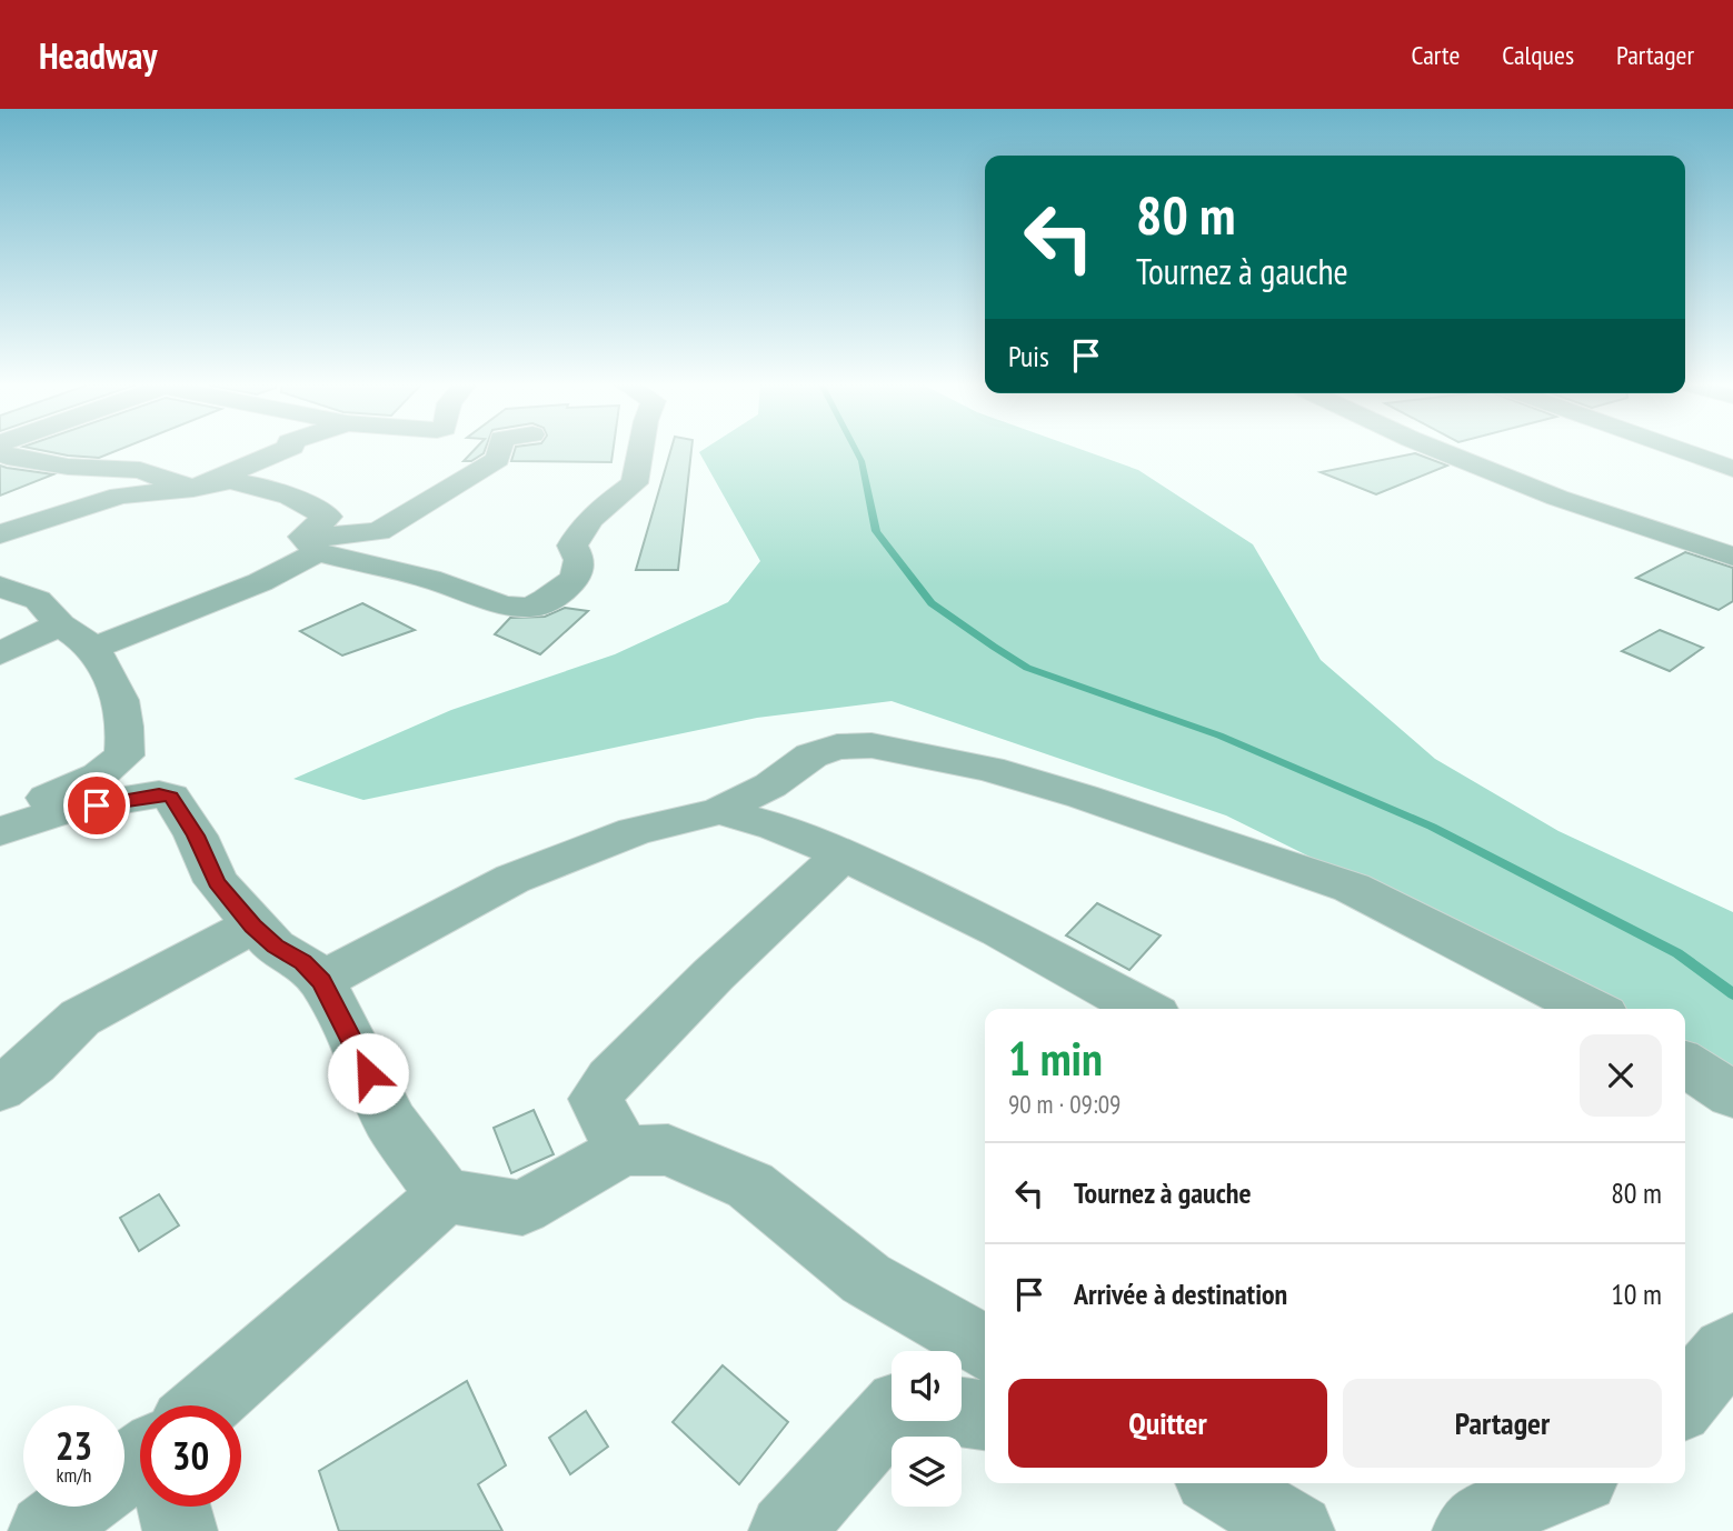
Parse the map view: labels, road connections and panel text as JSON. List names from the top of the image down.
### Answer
{
  "page": {
    "header": "Headway",
    "nav": ["Carte", "Calques", "Partager"],
    "turn": ["80 m", "Tournez à gauche"],
    "then": "Puis",
    "heading": ["1 min", "90 m · 09:09"],
    "list": [
      {
        "name": "Tournez à gauche",
        "value": "80 m"
      },
      {
        "name": "Arrivée à destination",
        "value": "10 m"
      }
    ],
    "buttons": ["Quitter", "Partager"],
    "speed": "23 km/h",
    "limit": "30"
  }
}
